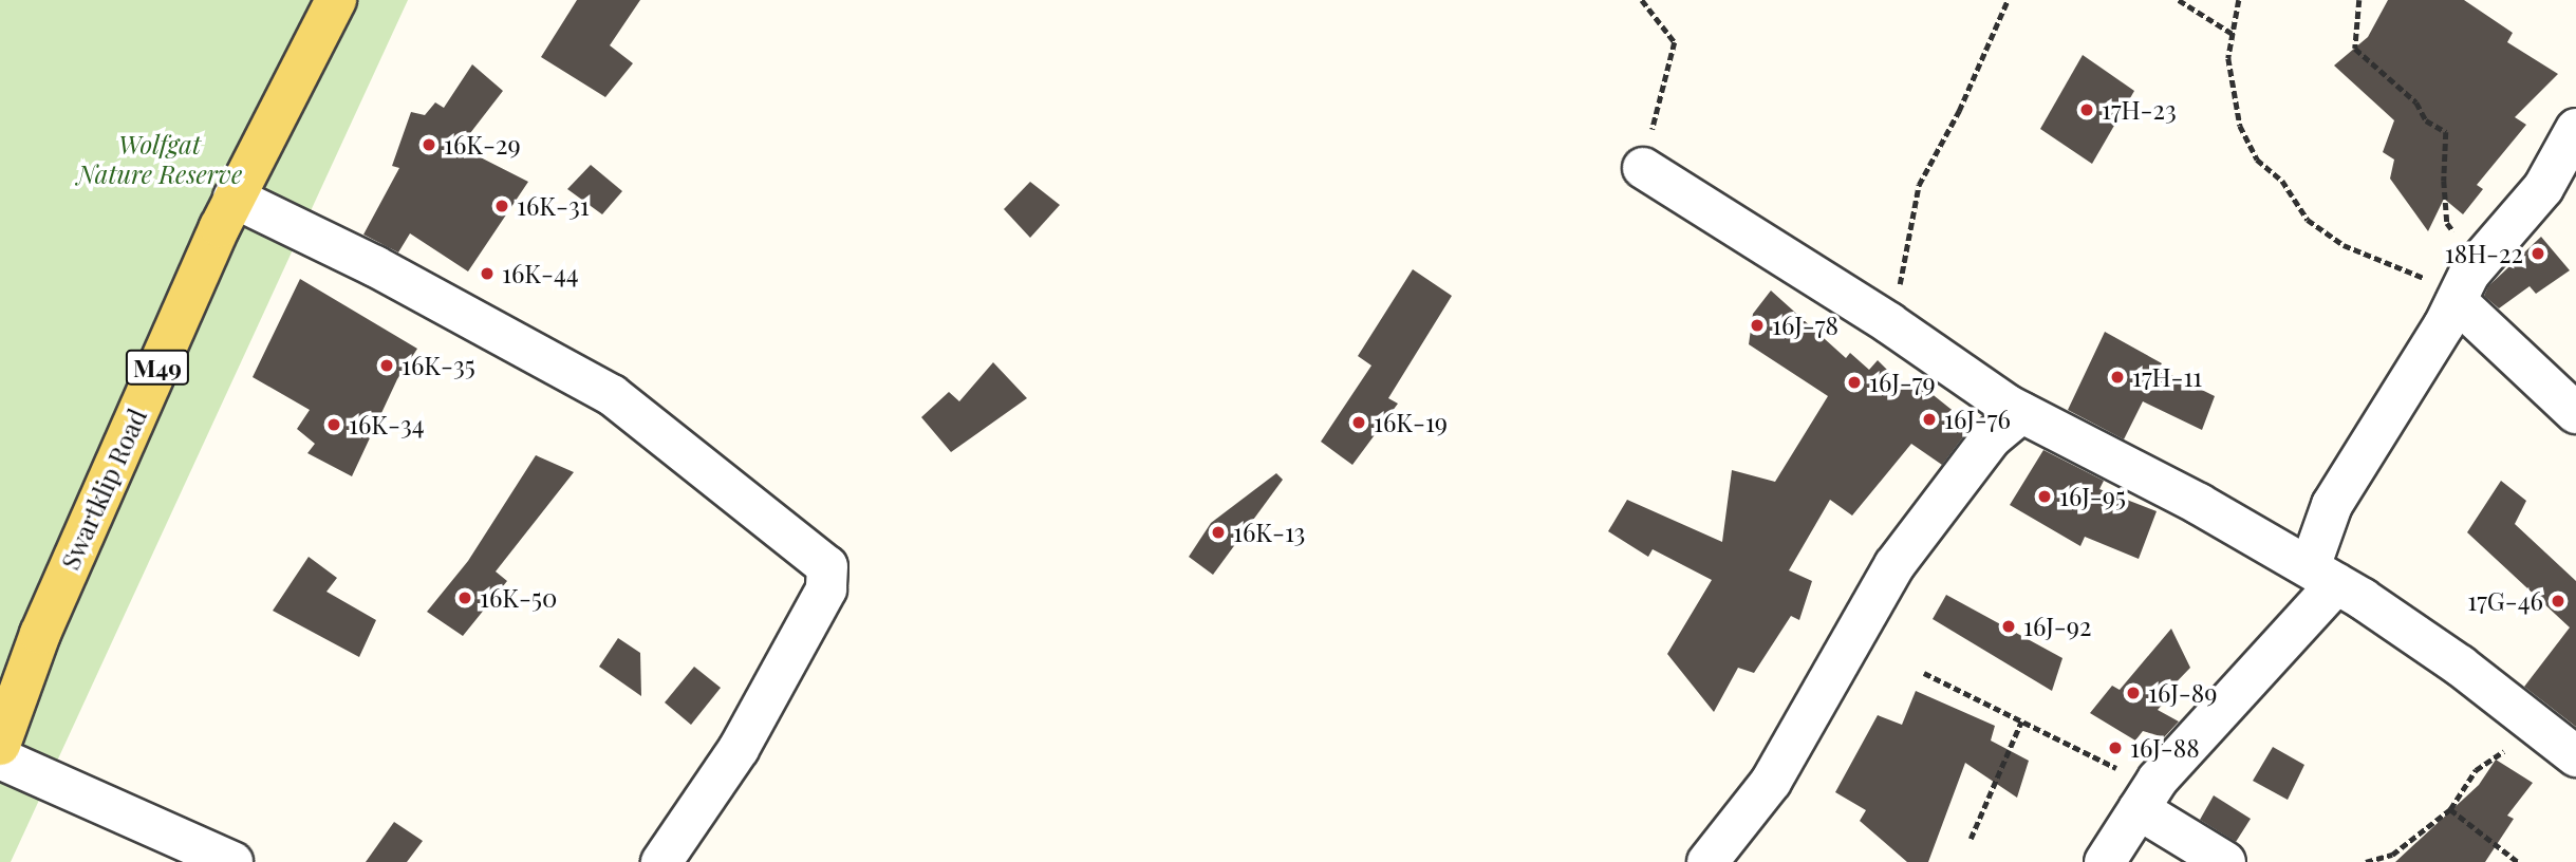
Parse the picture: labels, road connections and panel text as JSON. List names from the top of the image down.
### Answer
{
  "streets": {
    "main road": ["M49", "Swartklip Road"]
  },
  "parks": ["Wolfgat Nature Reserve"],
  "places": [
    "17H-23",
    "16K-29",
    "16K-31",
    "18H-22",
    "16K-44",
    "16J-78",
    "16K-35",
    "17H-11",
    "16J-79",
    "16J-76",
    "16K-19",
    "16K-34",
    "16J-95",
    "16K-13",
    "16K-50",
    "17G-46",
    "16J-92",
    "16J-89",
    "16J-88"
  ]
}
